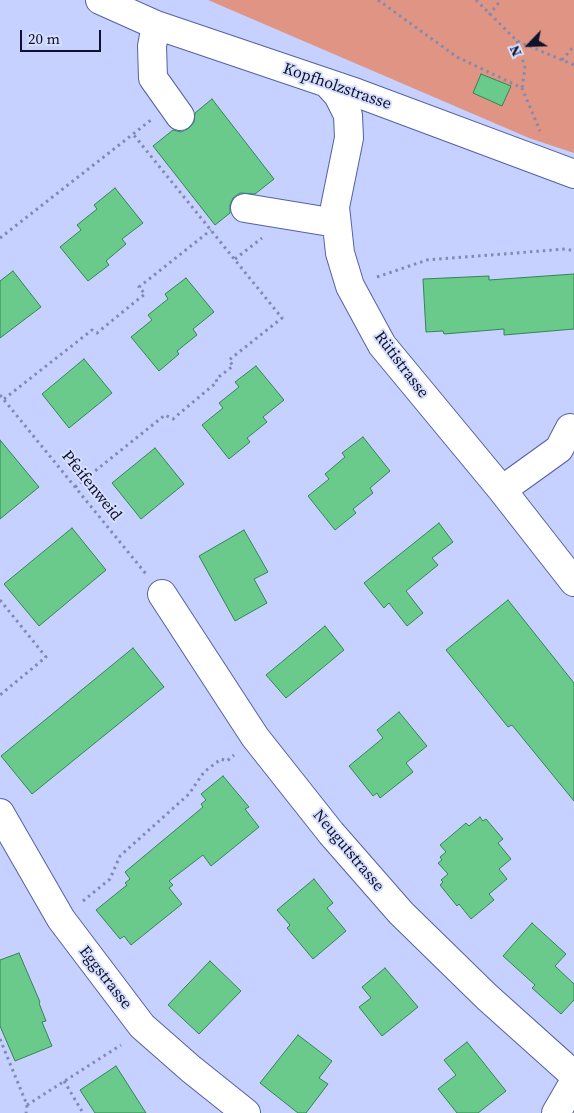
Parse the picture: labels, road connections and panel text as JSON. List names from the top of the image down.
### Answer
{
  "streets": {
    "street": [
      "Kopfholzstrasse",
      "Rütistrasse",
      "Neugutstrasse",
      "Eggstrasse"
    ],
    "path": ["Pfeifenweid"]
  },
  "crossings": [
    ["Kopfholzstrasse", "Rütistrasse"],
    ["Pfeifenweid", "Neugutstrasse"]
  ],
  "scale_bar": "20 m",
  "north": "bottom left"
}
